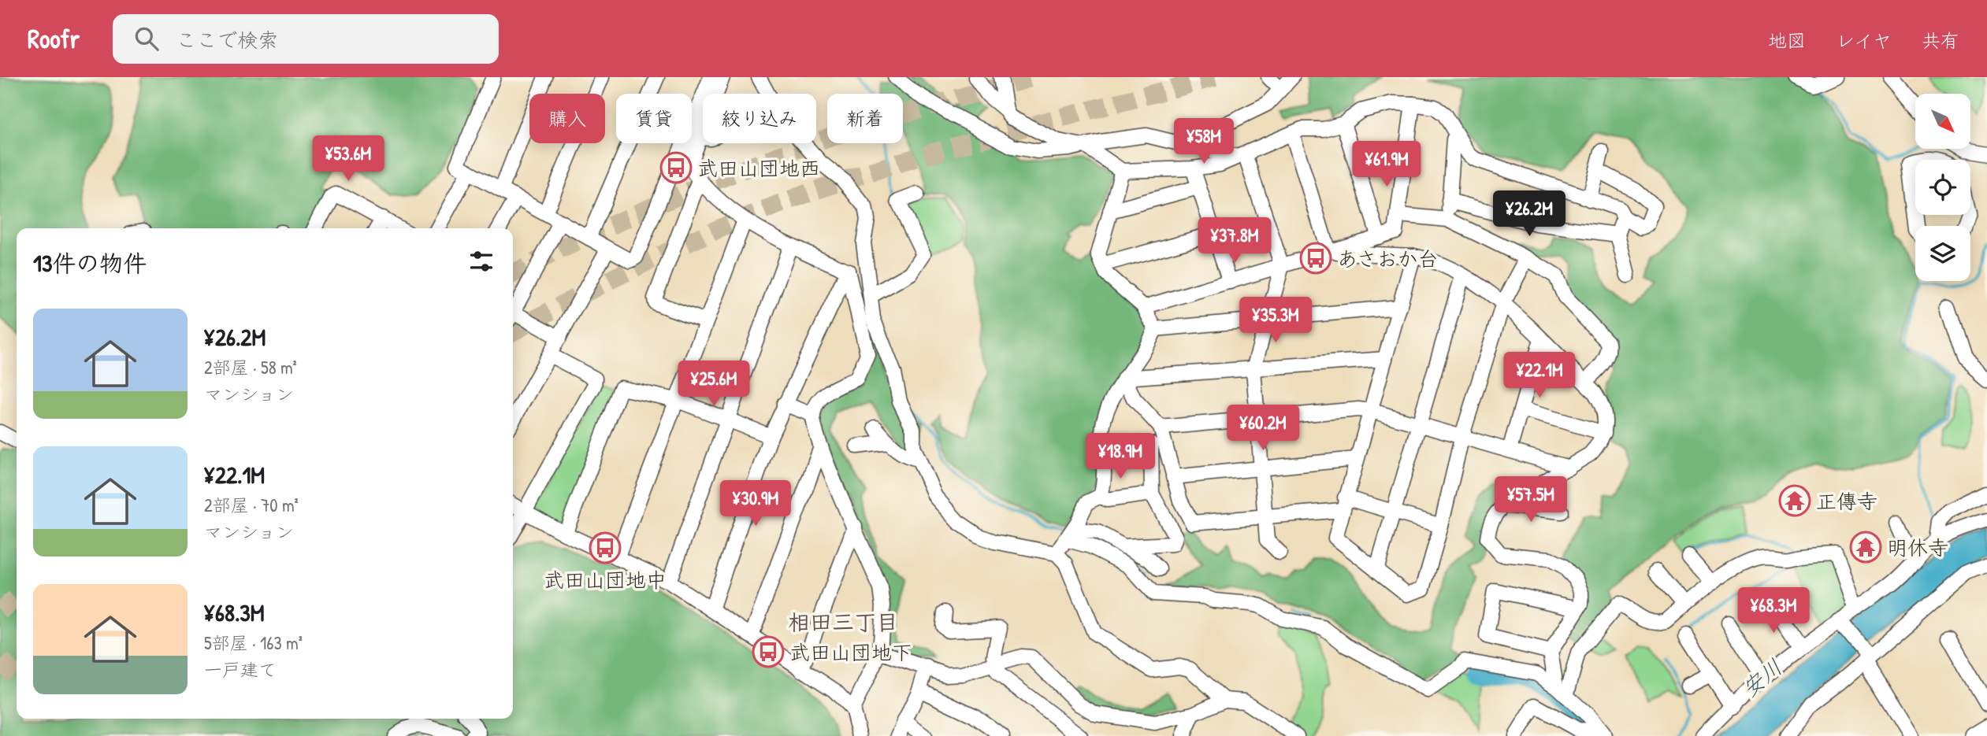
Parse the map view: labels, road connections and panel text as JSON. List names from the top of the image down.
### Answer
{
  "districts": ["相田三丁目"],
  "water": ["安川"],
  "places": {
    "bus stop": [
      "武田山団地西",
      "あさおか台",
      "武田山団地中",
      "武田山団地下"
    ],
    "temple": ["正傳寺", "明休寺"]
  },
  "north": "bottom right",
  "page": {
    "header": "Roofr",
    "search": "ここで検索",
    "nav": ["地図", "レイヤ", "共有"],
    "chip": [
      "購入",
      "賃貸",
      "絞り込み",
      "新着"
    ],
    "price": [
      "¥58M",
      "¥53.6M",
      "¥61.9M",
      "¥26.2M",
      "¥37.8M",
      "¥35.3M",
      "¥22.1M",
      "¥25.6M",
      "¥60.2M",
      "¥18.9M",
      "¥57.5M",
      "¥30.9M",
      "¥68.3M"
    ],
    "heading": "13件の物件",
    "list": [
      {
        "name": "¥26.2M",
        "note": "2部屋 · 58 m² · マンション"
      },
      {
        "name": "¥22.1M",
        "note": "2部屋 · 70 m² · マンション"
      },
      {
        "name": "¥68.3M",
        "note": "5部屋 · 163 m² · 一戸建て"
      }
    ]
  }
}
